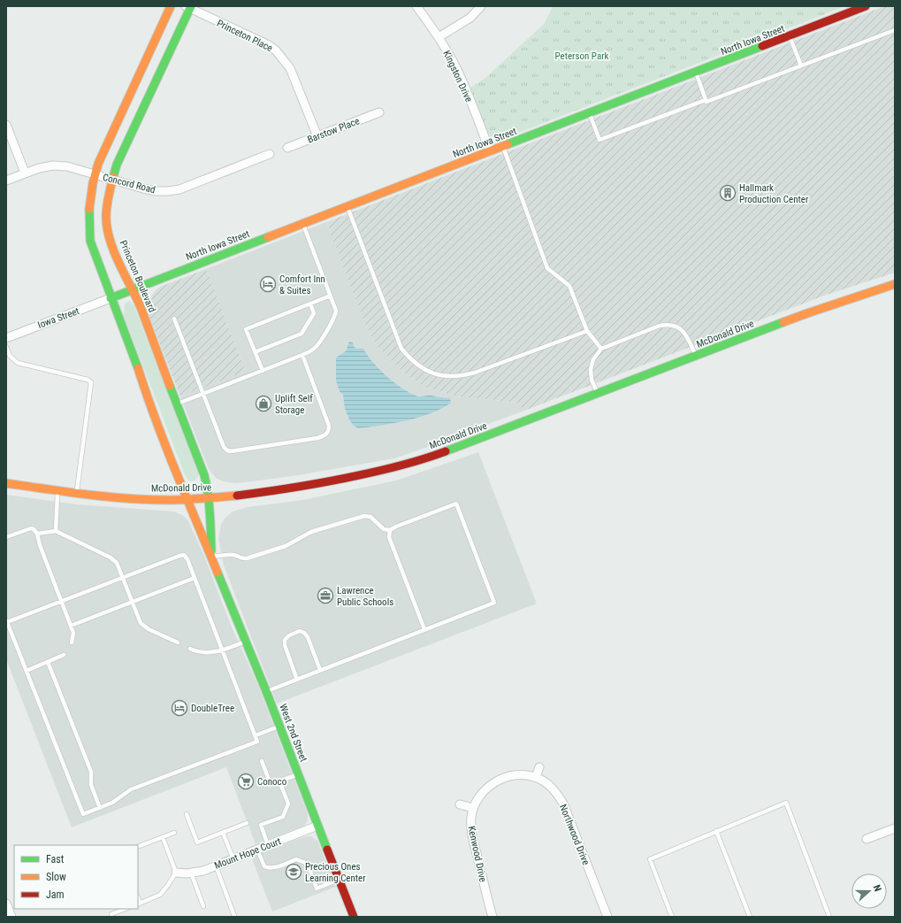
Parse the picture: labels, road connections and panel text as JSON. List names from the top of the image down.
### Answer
{
  "streets": {
    "main road": [
      "North Iowa Street",
      "Princeton Boulevard",
      "McDonald Drive",
      "West 2nd Street"
    ],
    "street": [
      "Princeton Place",
      "Kingston Drive",
      "Barstow Place",
      "Concord Road",
      "Iowa Street",
      "Northwood Drive",
      "Mount Hope Court",
      "Kenwood Drive"
    ]
  },
  "crossings": [
    ["Princeton Place", "Barstow Place"],
    ["Princeton Place", "Princeton Boulevard"],
    ["North Iowa Street", "Kingston Drive"],
    ["North Iowa Street", "Princeton Boulevard"],
    ["North Iowa Street", "Iowa Street"],
    ["Concord Road", "Princeton Boulevard"],
    ["Princeton Boulevard", "McDonald Drive"],
    ["Princeton Boulevard", "West 2nd Street"],
    ["McDonald Drive", "West 2nd Street"],
    ["West 2nd Street", "Mount Hope Court"],
    ["Northwood Drive", "Kenwood Drive"]
  ],
  "parks": ["Peterson Park"],
  "places": {
    "building": ["Hallmark Production Center"],
    "hotel": ["Comfort Inn & Suites", "DoubleTree"],
    "shop": ["Uplift Self Storage"],
    "office": ["Lawrence Public Schools"],
    "supermarket": ["Conoco"],
    "school or university": ["Precious Ones Learning Center"]
  },
  "legend": ["Fast", "Slow", "Jam"],
  "north": "right"
}
